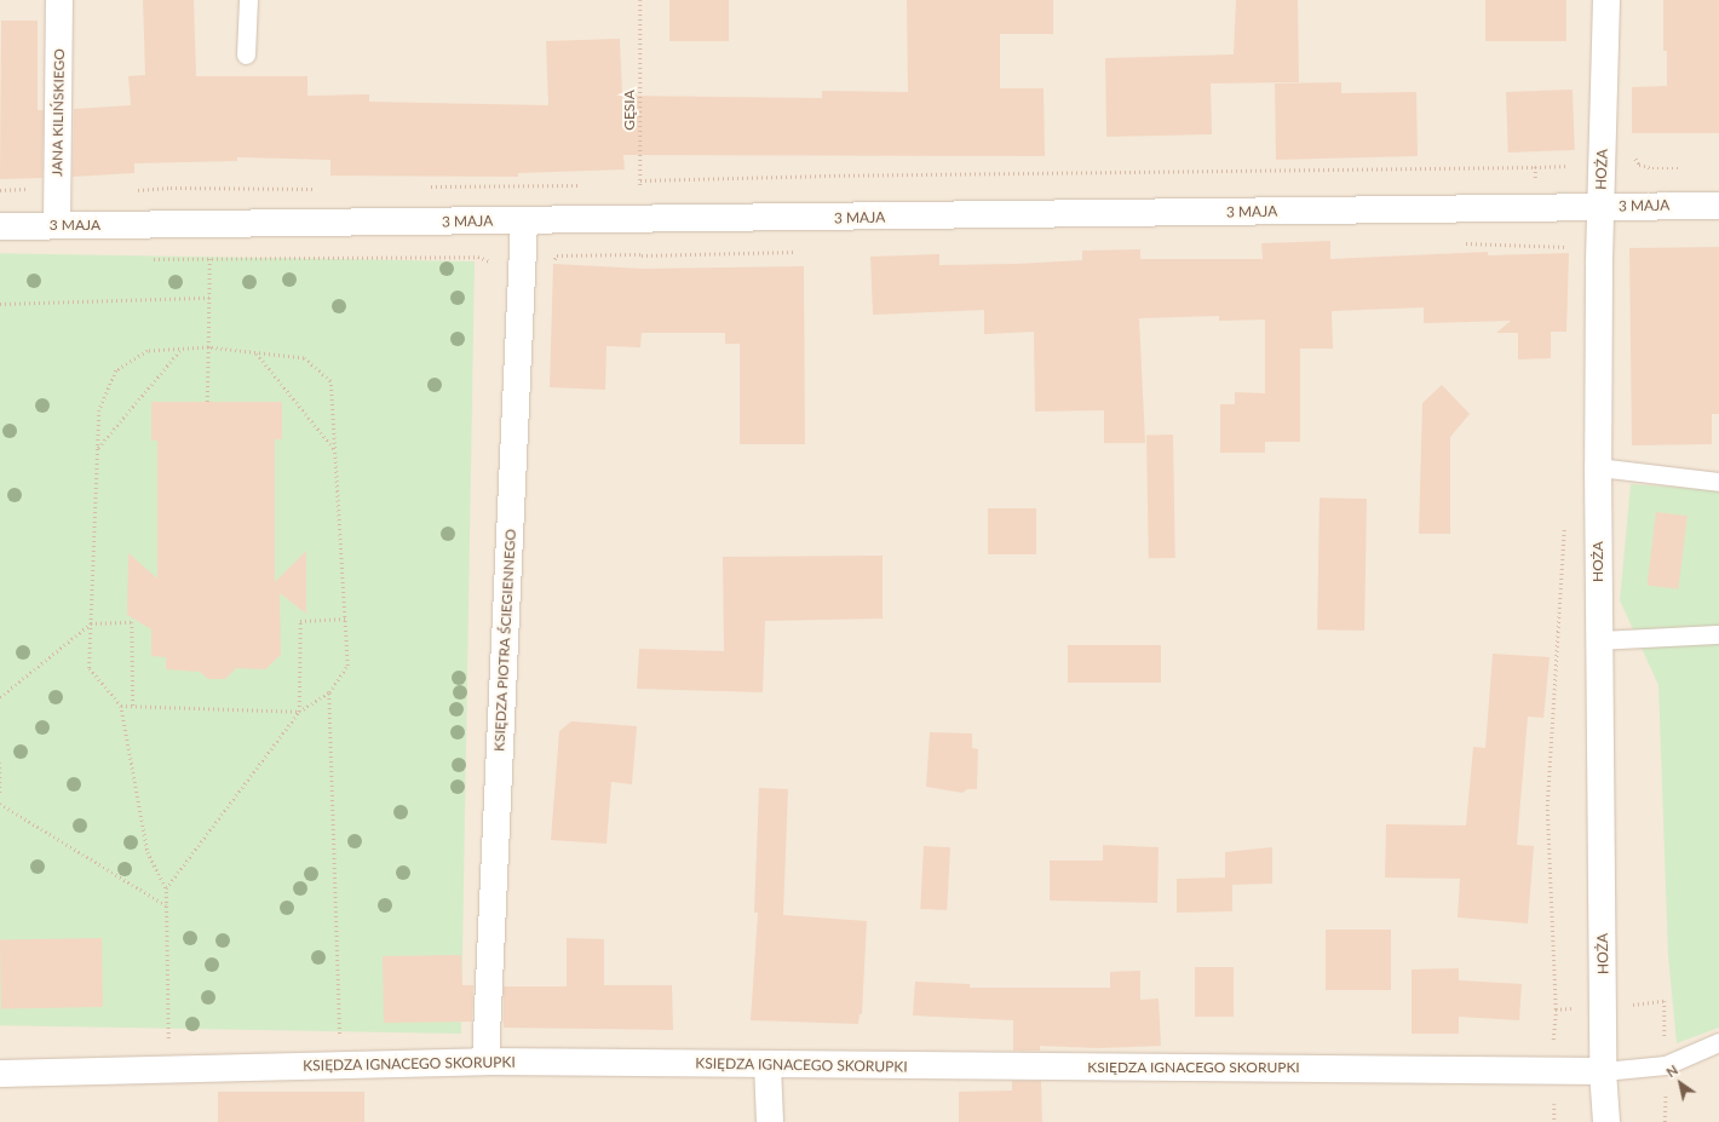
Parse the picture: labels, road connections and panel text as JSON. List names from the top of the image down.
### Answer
{
  "streets": {
    "street": [
      "JANA KILIŃSKIEGO",
      "HOŻA",
      "3 MAJA",
      "KSIĘDZA PIOTRA ŚCIEGIENNEGO",
      "KSIĘDZA IGNACEGO SKORUPKI"
    ],
    "path": ["GĘSIA"]
  },
  "crossings": [
    ["GĘSIA", "3 MAJA"],
    ["GĘSIA", "KSIĘDZA PIOTRA ŚCIEGIENNEGO"],
    ["JANA KILIŃSKIEGO", "3 MAJA"],
    ["HOŻA", "3 MAJA"],
    ["HOŻA", "KSIĘDZA IGNACEGO SKORUPKI"],
    ["3 MAJA", "KSIĘDZA PIOTRA ŚCIEGIENNEGO"],
    ["KSIĘDZA PIOTRA ŚCIEGIENNEGO", "KSIĘDZA IGNACEGO SKORUPKI"]
  ],
  "north": "top left"
}
